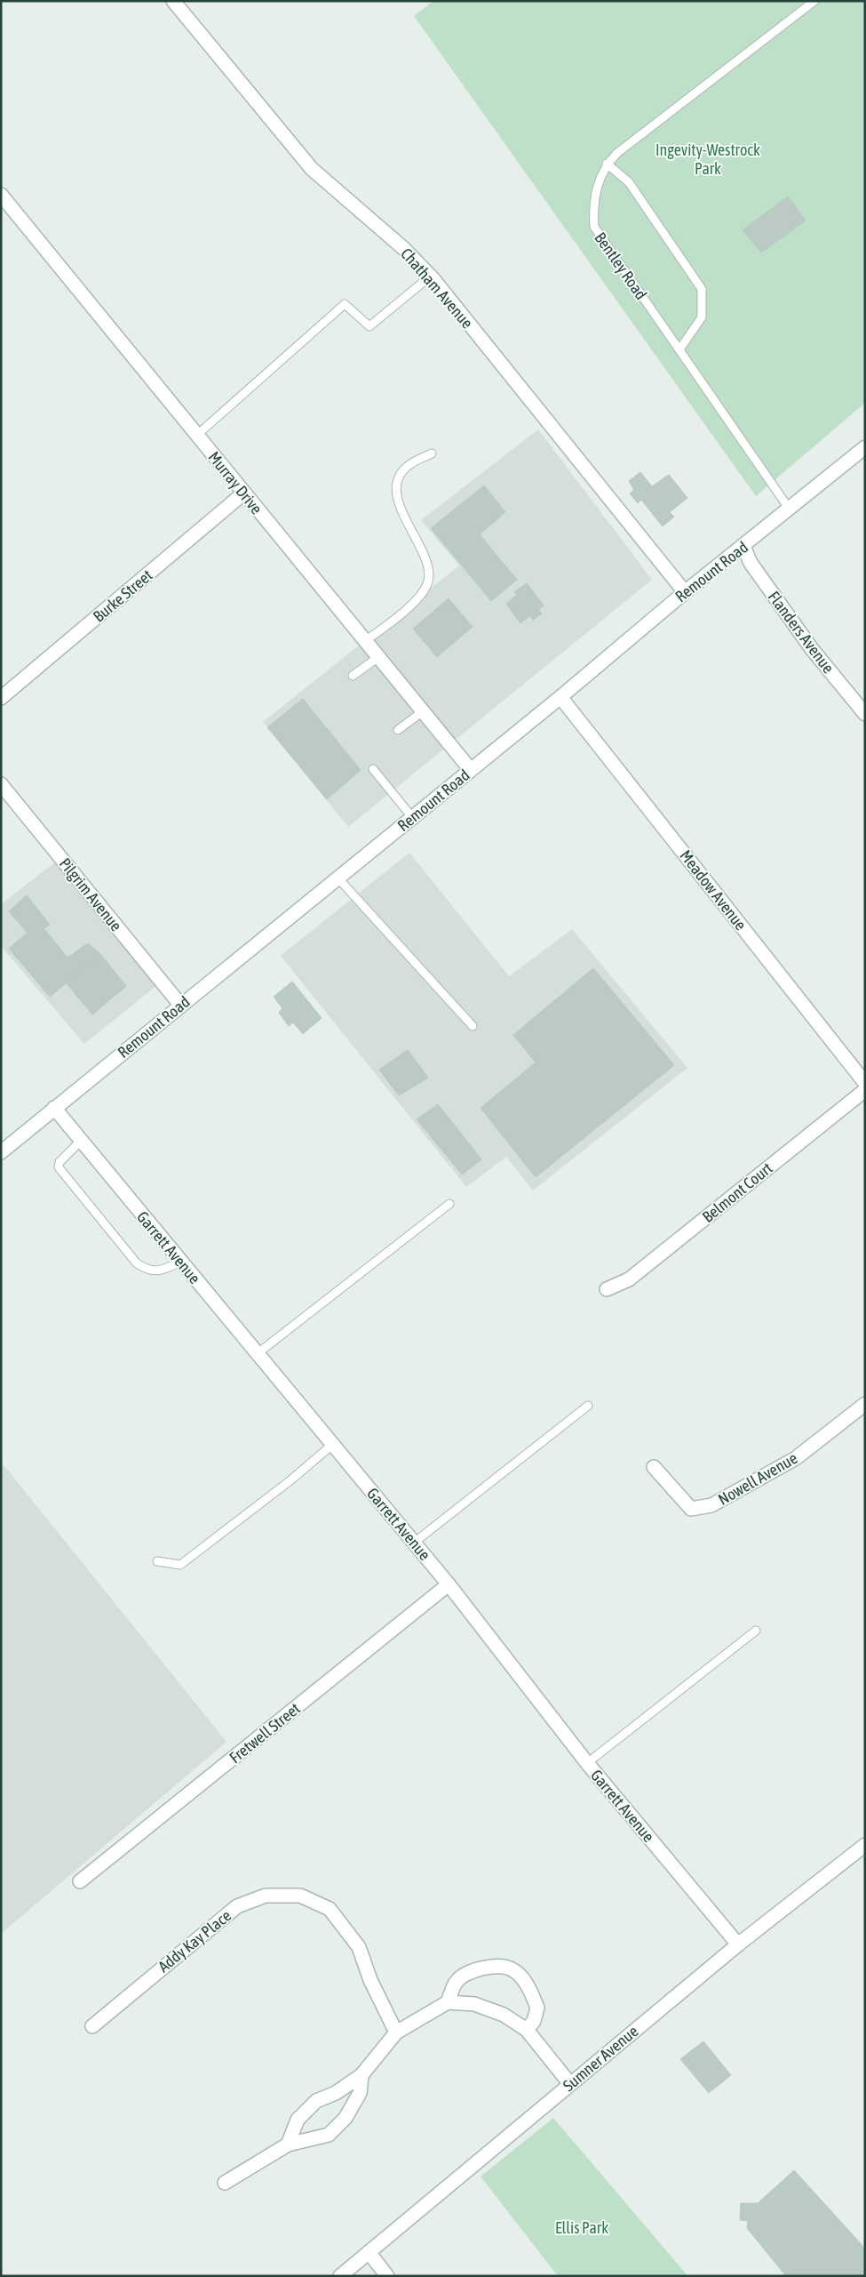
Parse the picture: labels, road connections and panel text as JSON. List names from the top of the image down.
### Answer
{
  "streets": {
    "street": [
      "Chatham Avenue",
      "Murray Drive",
      "Remount Road",
      "Burke Street",
      "Flanders Avenue",
      "Meadow Avenue",
      "Pilgrim Avenue",
      "Belmont Court",
      "Garrett Avenue",
      "Nowell Avenue",
      "Fretwell Street",
      "Addy Kay Place",
      "Sumner Avenue"
    ],
    "lane": ["Bentley Road"]
  },
  "crossings": [
    ["Bentley Road", "Remount Road"],
    ["Chatham Avenue", "Remount Road"],
    ["Murray Drive", "Remount Road"],
    ["Murray Drive", "Burke Street"],
    ["Remount Road", "Flanders Avenue"],
    ["Remount Road", "Meadow Avenue"],
    ["Remount Road", "Pilgrim Avenue"],
    ["Remount Road", "Garrett Avenue"],
    ["Garrett Avenue", "Fretwell Street"],
    ["Garrett Avenue", "Sumner Avenue"]
  ],
  "parks": ["Ingevity-Westrock Park", "Ellis Park"]
}
